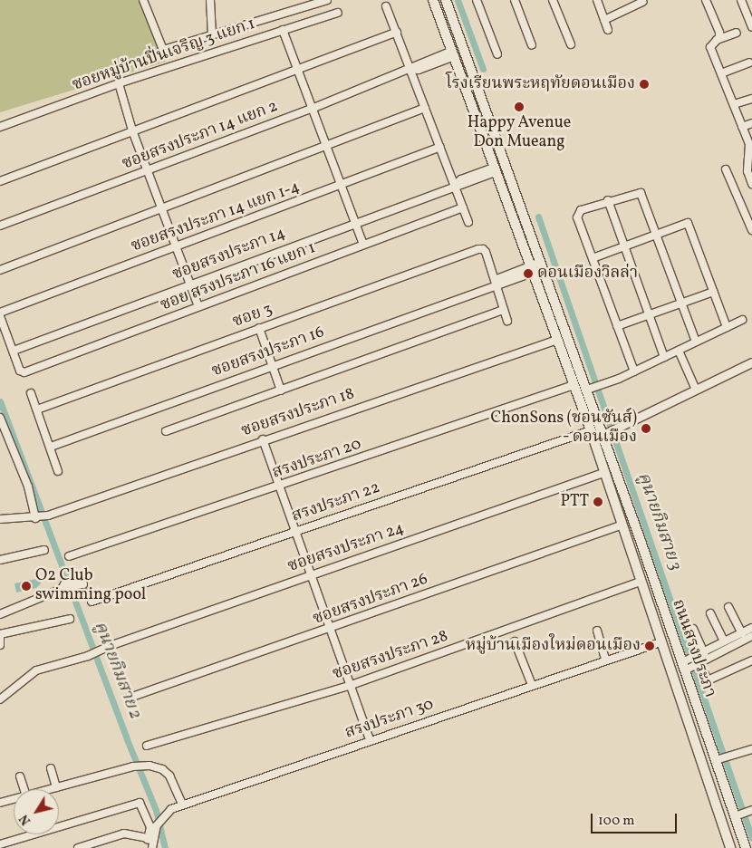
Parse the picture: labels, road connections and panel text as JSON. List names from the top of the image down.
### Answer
{
  "streets": {
    "main road": ["ถนนสรงประภา"],
    "street": [
      "ซอยหมู่บ้านปิ่นเจริญ 3 แยก 1",
      "ซอยสรงประภา 14 แยก 2",
      "ซอยสรงประภา 14 แยก 1-4",
      "ซอยสรงประภา 14",
      "ซอย สรงประภา 16 แยก 1",
      "ซอย 3",
      "ซอยสรงประภา 16",
      "ซอยสรงประภา 18",
      "สรงประภา 20",
      "สรงประภา 22",
      "ซอยสรงประภา 24",
      "ซอยสรงประภา 26",
      "ซอยสรงประภา 28",
      "สรงประภา 30"
    ]
  },
  "crossings": [
    ["ซอยสรงประภา 14 แยก 2", "ถนนสรงประภา"],
    ["ซอยสรงประภา 14", "ซอย สรงประภา 16 แยก 1"],
    ["ซอยสรงประภา 14", "ถนนสรงประภา"],
    ["ซอย 3", "ซอยสรงประภา 16"],
    ["ซอยสรงประภา 16", "ถนนสรงประภา"],
    ["ซอยสรงประภา 18", "ถนนสรงประภา"],
    ["สรงประภา 20", "ถนนสรงประภา"],
    ["สรงประภา 22", "ถนนสรงประภา"],
    ["ซอยสรงประภา 24", "ถนนสรงประภา"],
    ["ซอยสรงประภา 26", "ถนนสรงประภา"],
    ["ถนนสรงประภา", "ซอยสรงประภา 28"],
    ["ถนนสรงประภา", "สรงประภา 30"]
  ],
  "water": ["คูนายกิมสาย 3", "คูนายกิมสาย 2"],
  "places": [
    "โรงเรียนพระหฤทัยดอนเมือง",
    "Happy Avenue Don Mueang",
    "ดอนเมืองวิลล่า",
    "ChonSons (ชอนซันส์) - ดอนเมือง",
    "PTT",
    "O2 Club swimming pool",
    "หมู่บ้านเมืองใหม่ดอนเมือง"
  ],
  "scale_bar": "100 m",
  "north": "bottom left"
}
